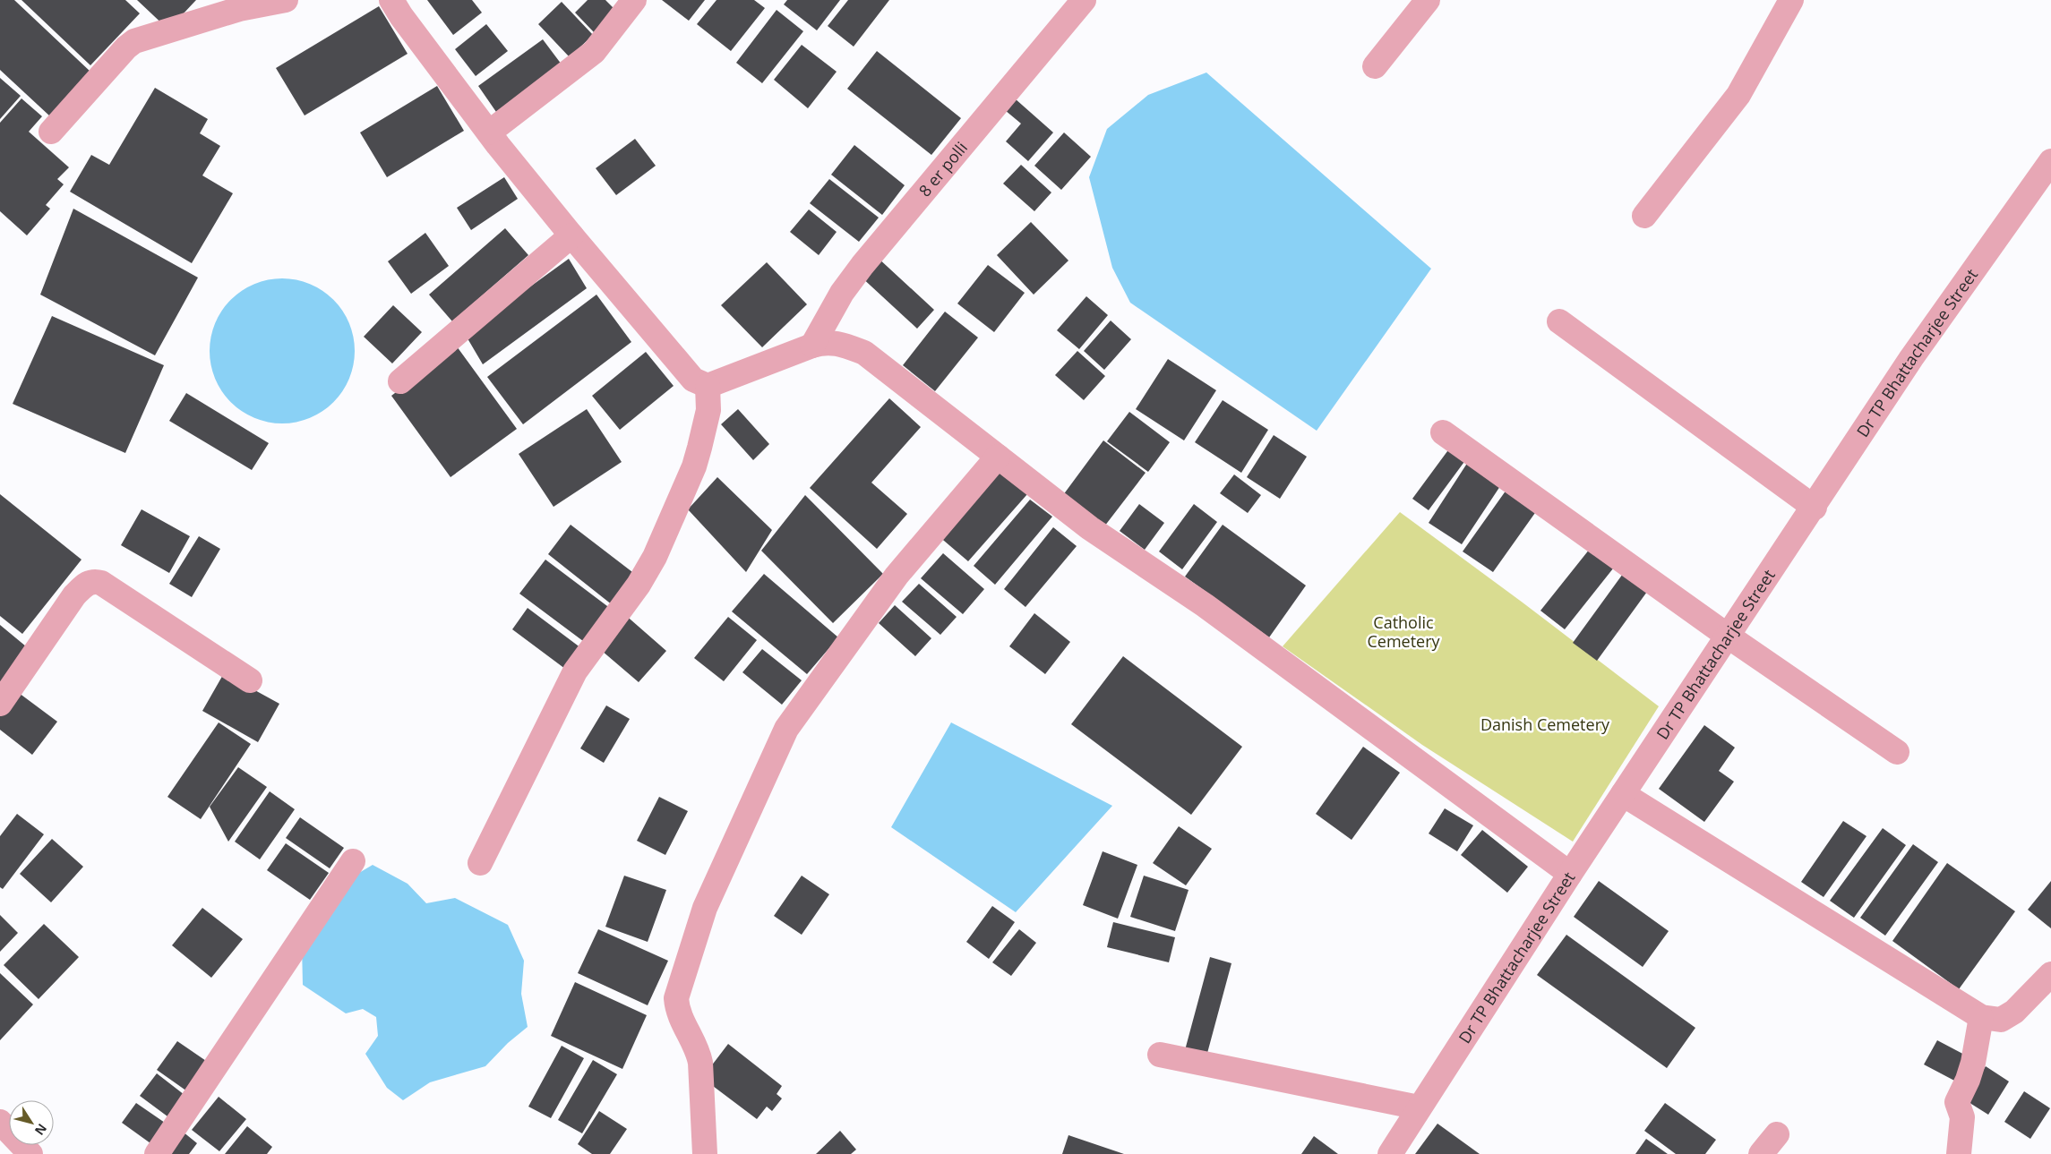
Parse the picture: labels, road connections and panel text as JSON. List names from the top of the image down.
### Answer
{
  "streets": {
    "street": ["8 er polli", "Dr TP Bhattacharjee Street"]
  },
  "parks": ["Catholic Cemetery", "Danish Cemetery"],
  "north": "bottom right"
}
